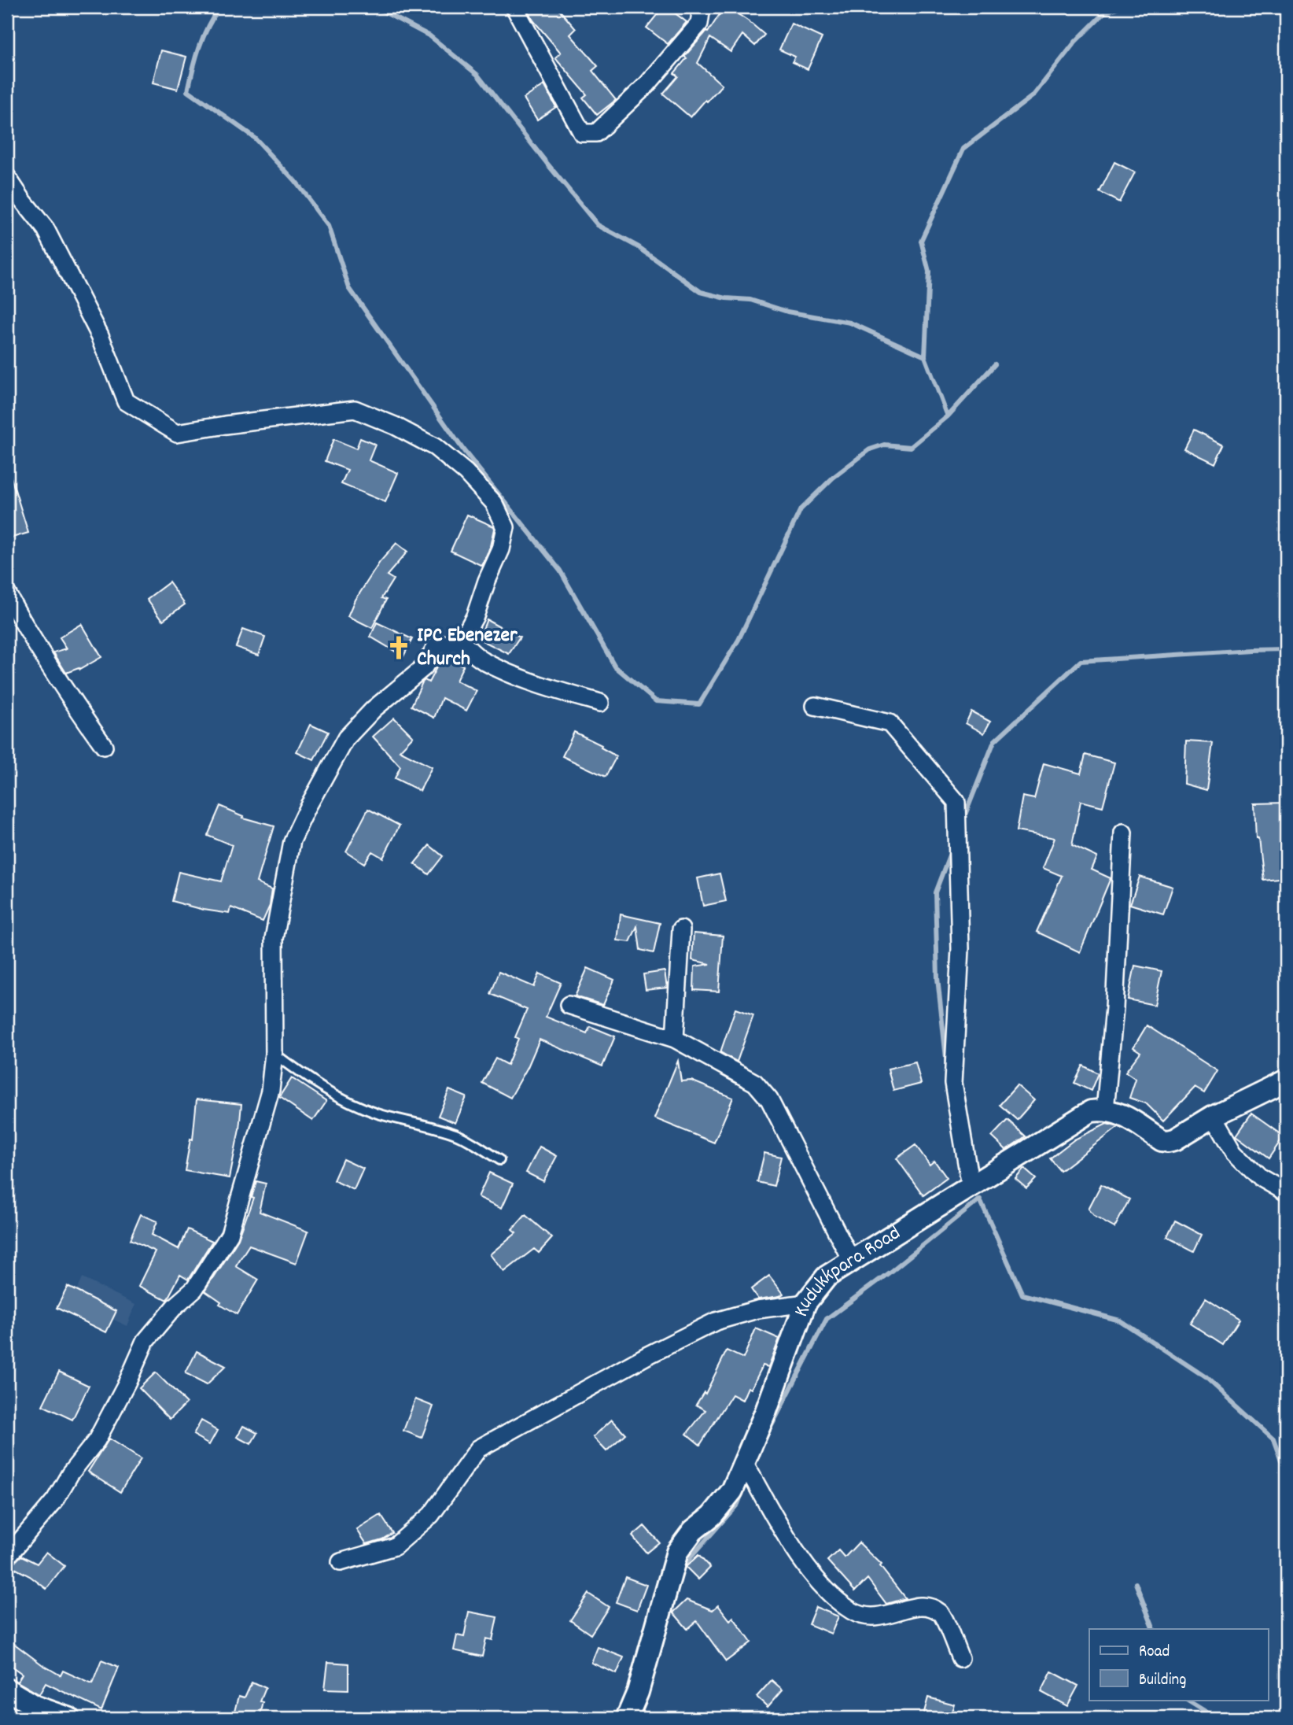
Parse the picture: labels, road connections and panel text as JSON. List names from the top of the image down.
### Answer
{
  "streets": {
    "street": ["Kudukkpara Road"]
  },
  "places": {
    "church": ["IPC Ebenezer Church"]
  },
  "legend": ["Road", "Building"]
}
